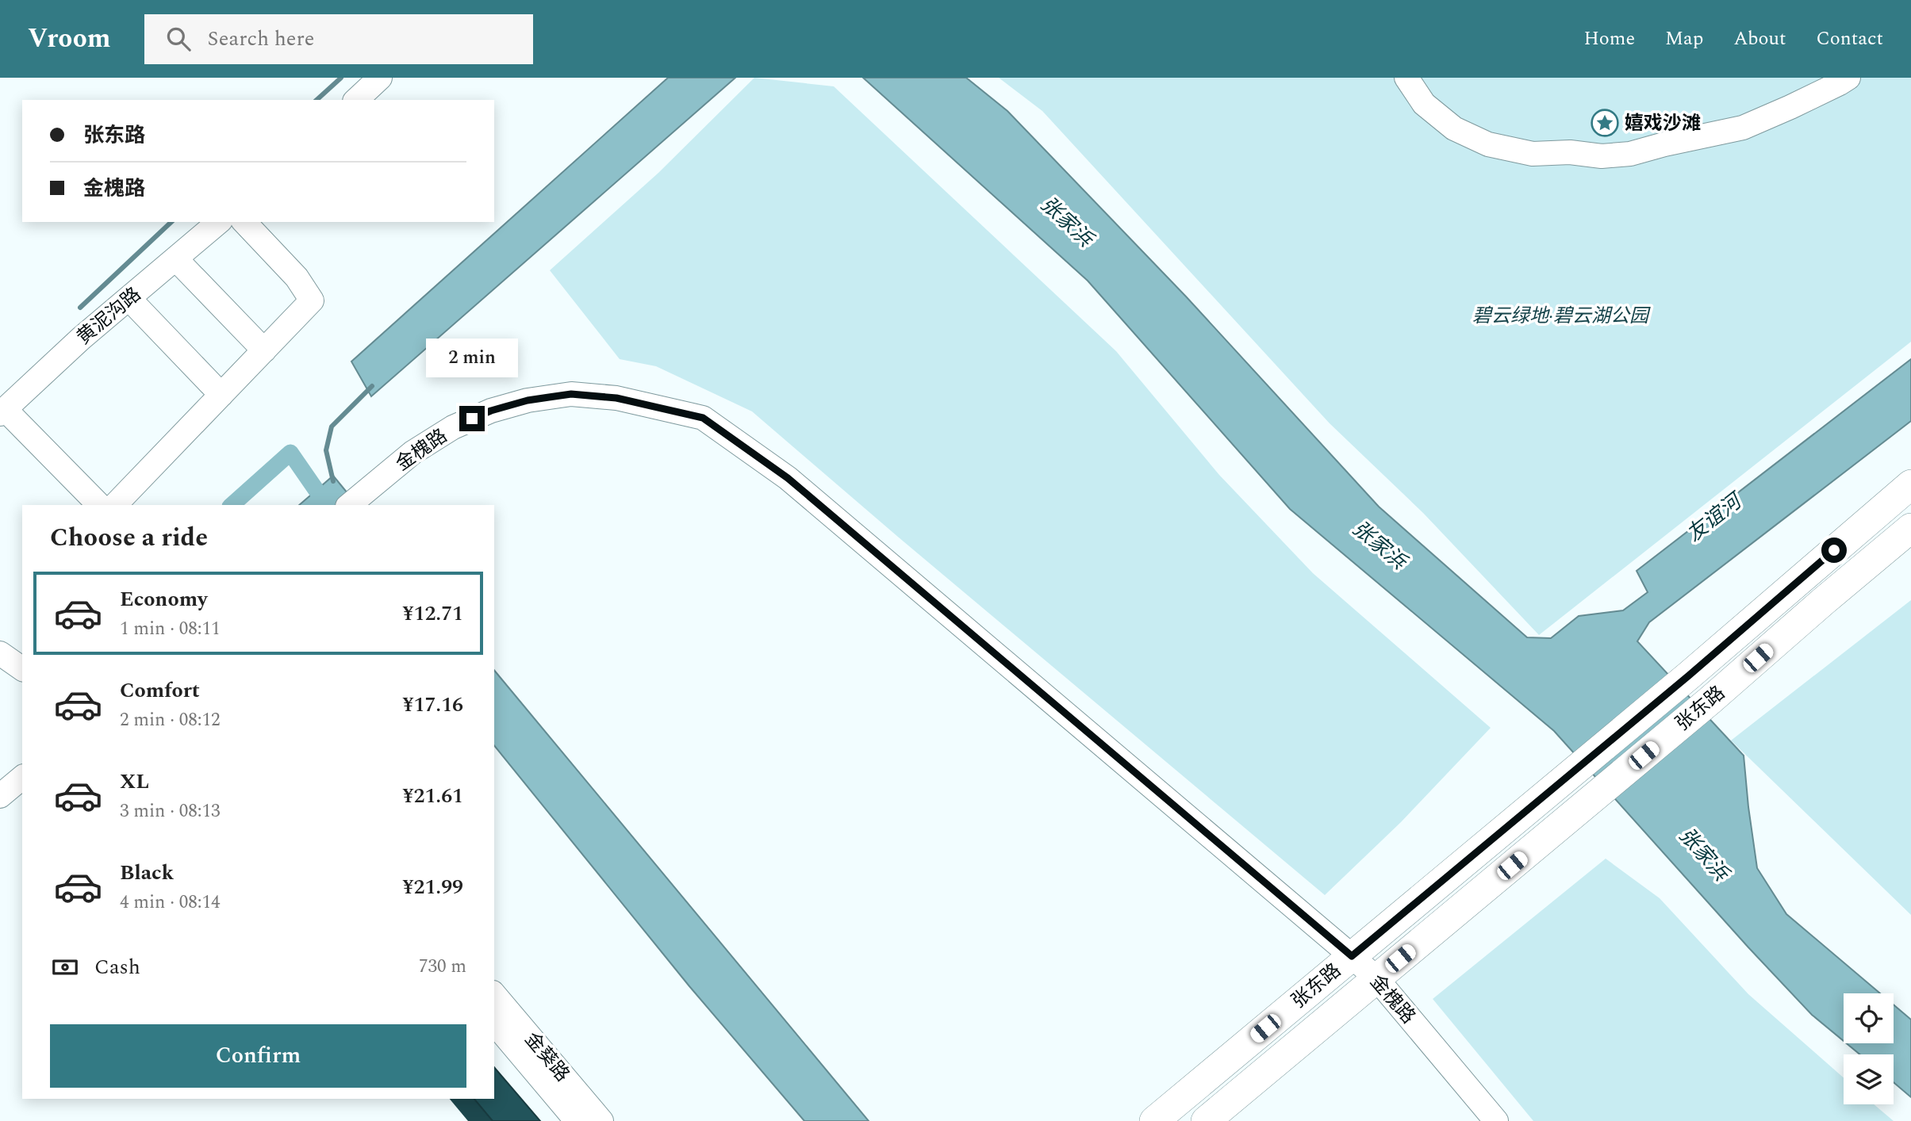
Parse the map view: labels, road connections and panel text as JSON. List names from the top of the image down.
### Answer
{
  "streets": {
    "main road": ["张东路"],
    "street": ["黄泥沟路", "金槐路", "金葵路"]
  },
  "crossings": [
    ["金槐路", "张东路"]
  ],
  "water": ["张家浜", "友谊河"],
  "parks": ["碧云绿地·碧云湖公园"],
  "places": {
    "place": ["嬉戏沙滩"]
  },
  "page": {
    "header": "Vroom",
    "search": "Search here",
    "nav": [
      "Home",
      "Map",
      "About",
      "Contact"
    ],
    "banner": ["张东路", "金槐路"],
    "bubble": "2 min",
    "heading": "Choose a ride",
    "list": [
      {
        "name": "Economy",
        "note": "1 min · 08:11",
        "value": "¥12.71"
      },
      {
        "name": "Comfort",
        "note": "2 min · 08:12",
        "value": "¥17.16"
      },
      {
        "name": "XL",
        "note": "3 min · 08:13",
        "value": "¥21.61"
      },
      {
        "name": "Black",
        "note": "4 min · 08:14",
        "value": "¥21.99"
      }
    ],
    "pay": ["Cash", "730 m"],
    "buttons": "Confirm"
  }
}
